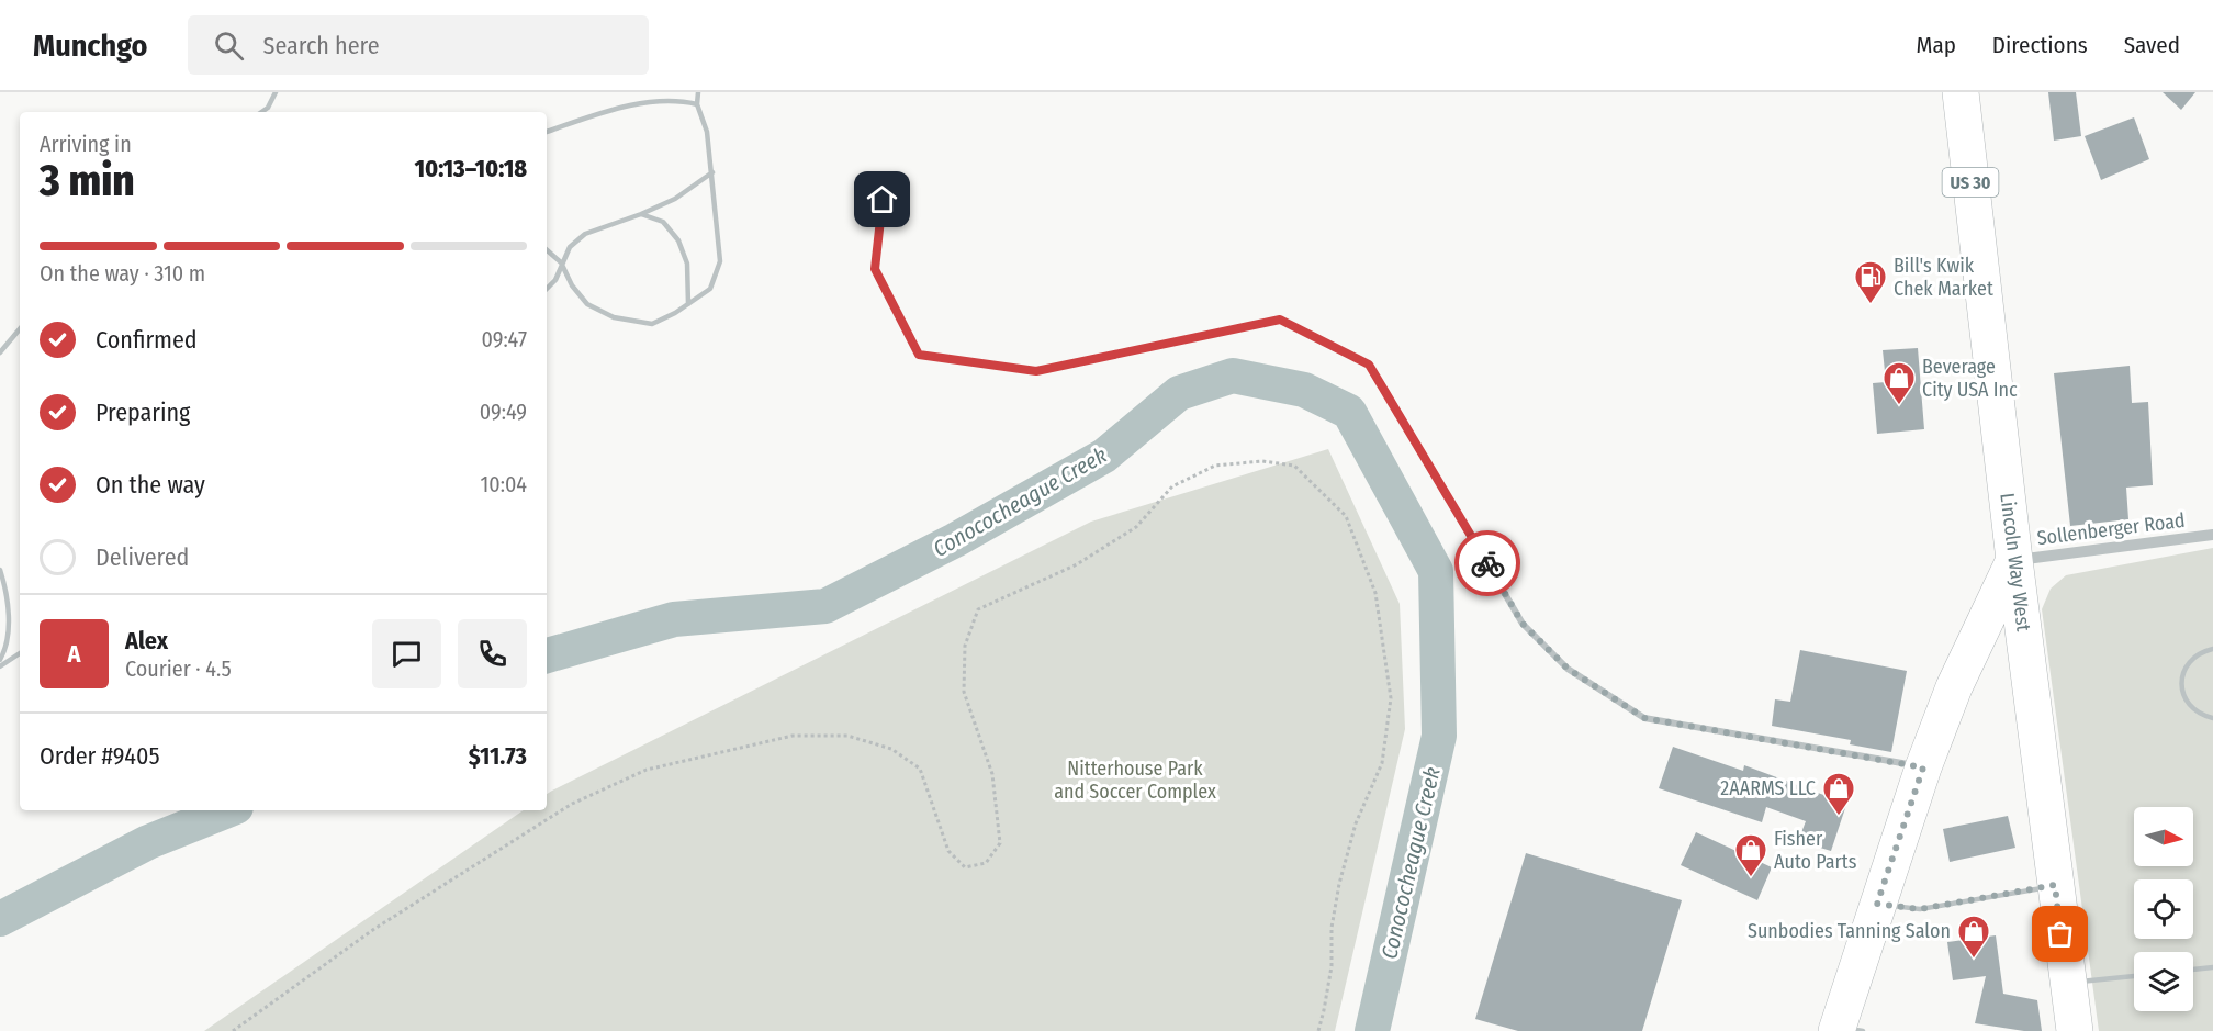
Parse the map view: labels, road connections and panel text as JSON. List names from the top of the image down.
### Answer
{
  "streets": {
    "highway": ["US 30", "Lincoln Way West"],
    "street": ["Sollenberger Road"]
  },
  "crossings": [
    ["Sollenberger Road", "Lincoln Way West"]
  ],
  "water": ["Conococheague Creek"],
  "parks": ["Nitterhouse Park and Soccer Complex"],
  "places": {
    "fuel station": ["Bill's Kwik Chek Market"],
    "shop": [
      "Beverage City USA Inc",
      "2AARMS LLC",
      "Fisher Auto Parts",
      "Sunbodies Tanning Salon"
    ]
  },
  "north": "right",
  "page": {
    "header": "Munchgo",
    "search": "Search here",
    "nav": ["Map", "Directions", "Saved"],
    "heading": ["3 min", "Arriving in", "10:13–10:18"],
    "panel": [
      "Alex",
      "Courier · 4.5",
      "Order #9405",
      "$11.73"
    ],
    "bar": "On the way · 310 m",
    "list": [
      ["Confirmed", "09:47"],
      ["Preparing", "09:49"],
      ["On the way", "10:04"],
      "Delivered"
    ],
    "round": "A"
  }
}
